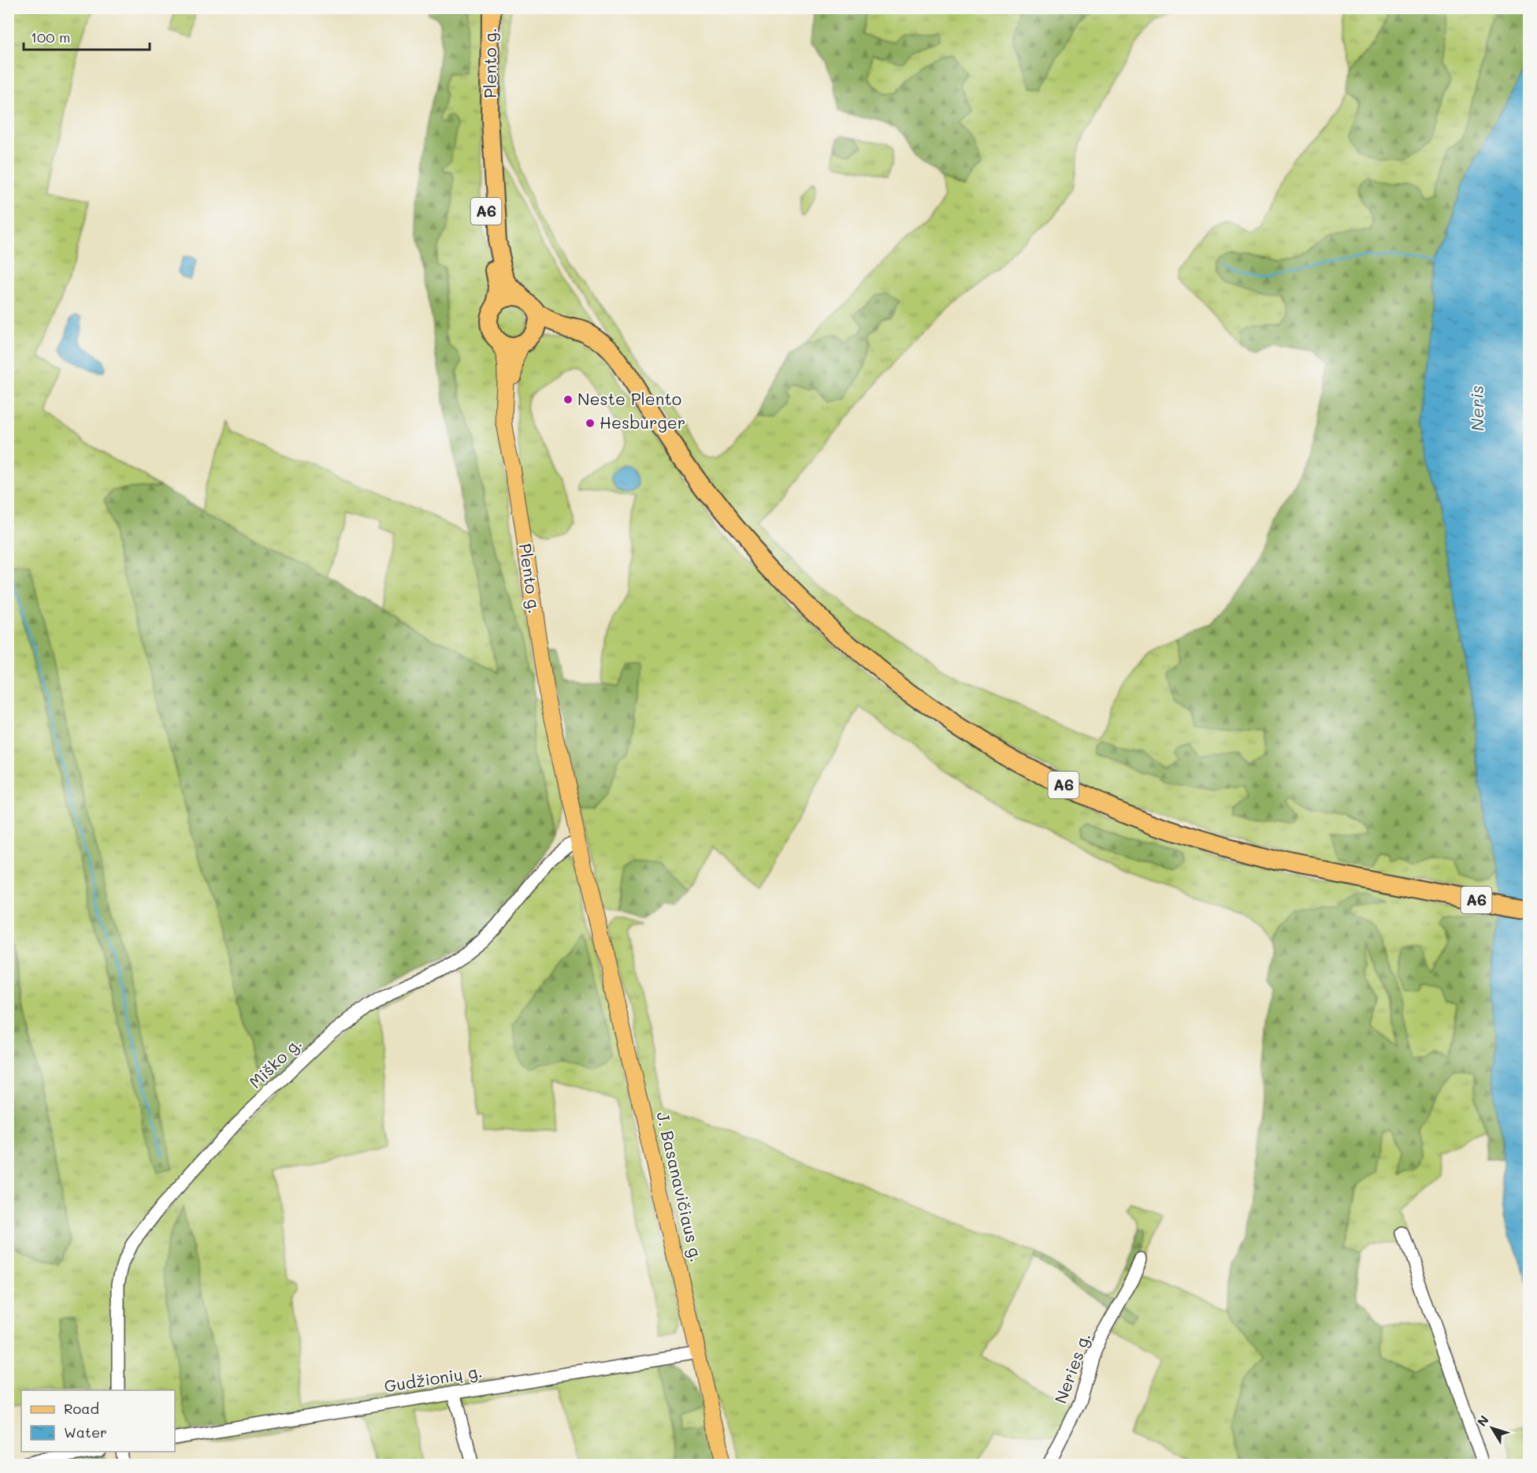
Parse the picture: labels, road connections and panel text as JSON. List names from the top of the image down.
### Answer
{
  "streets": {
    "highway": ["Plento g.", "A6"],
    "main road": ["J. Basanavičiaus g."],
    "street": ["Miško g.", "Neries g.", "Gudžionių g."]
  },
  "crossings": [
    ["Plento g.", "A6"],
    ["Plento g.", "Miško g."],
    ["Plento g.", "J. Basanavičiaus g."],
    ["Miško g.", "J. Basanavičiaus g."],
    ["J. Basanavičiaus g.", "Gudžionių g."]
  ],
  "water": ["Neris"],
  "places": ["Neste Plento", "Hesburger"],
  "legend": ["Road", "Water"],
  "scale_bar": "100 m",
  "north": "top left"
}
